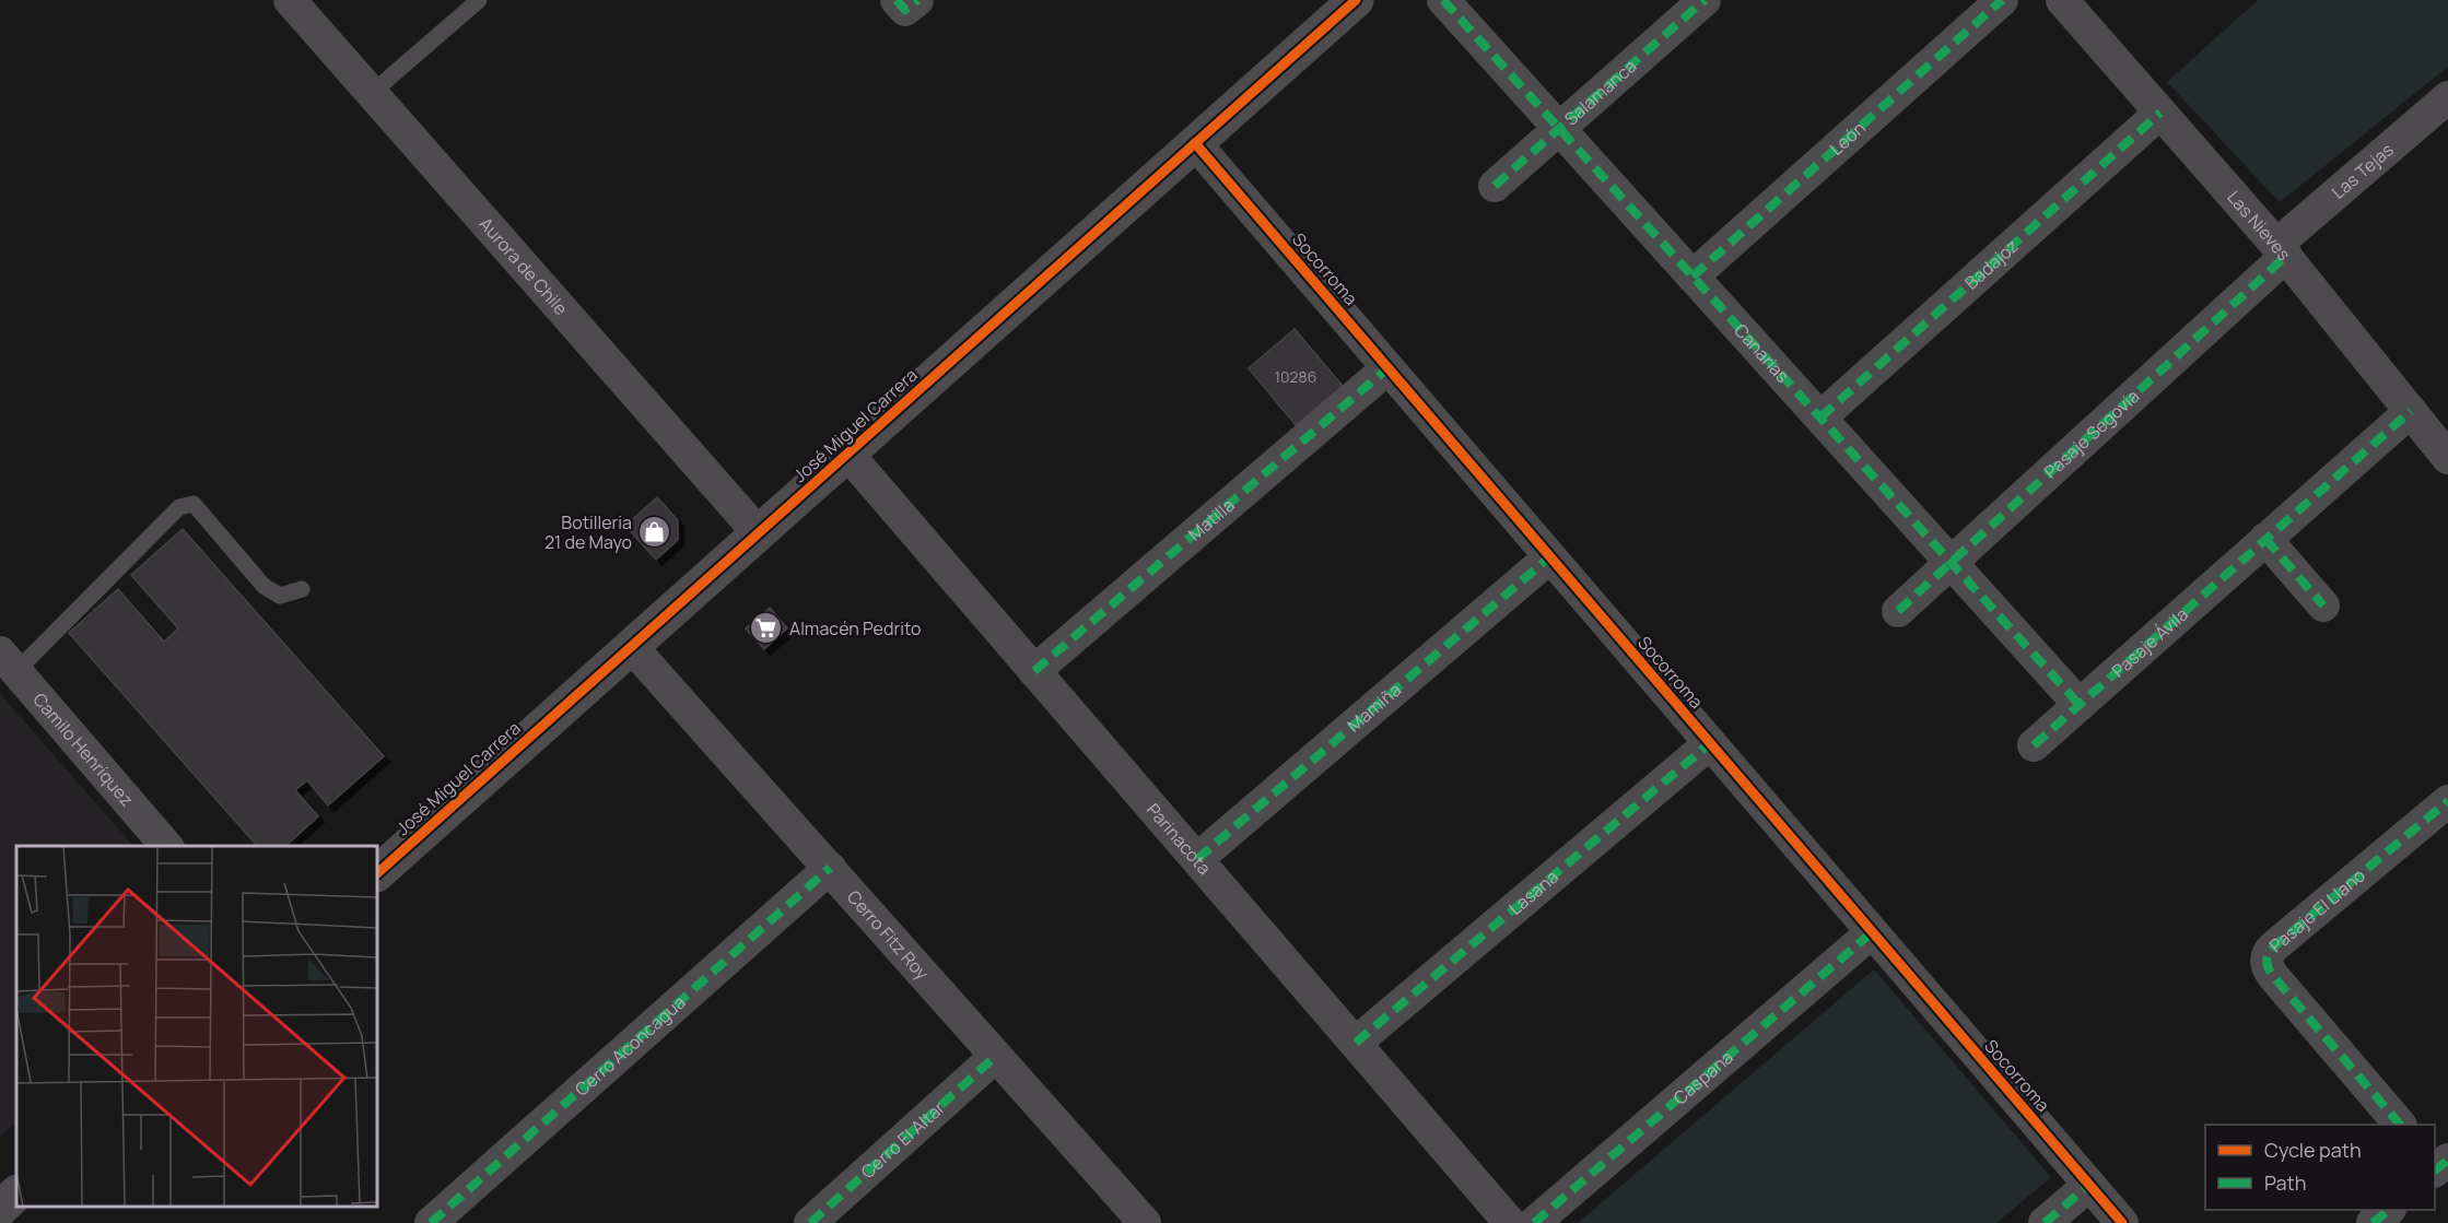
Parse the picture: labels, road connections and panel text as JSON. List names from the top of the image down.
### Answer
{
  "streets": {
    "street": [
      "Salamanca",
      "León",
      "Las Tejas",
      "Las Nieves",
      "Badajoz",
      "Aurora de Chile",
      "Socorroma",
      "Canarias",
      "José Miguel Carrera",
      "Pasaje Segovia",
      "Matilla",
      "Pasaje Ávila",
      "Mamiña",
      "Camilo Henríquez",
      "Parinacota",
      "Lasana",
      "Pasaje El Llano",
      "Cerro Fitz Roy",
      "Cerro Aconcagua",
      "Caspana",
      "Cerro El Altar"
    ]
  },
  "crossings": [
    ["Salamanca", "Canarias"],
    ["León", "Canarias"],
    ["Las Tejas", "Las Nieves"],
    ["Las Tejas", "Pasaje Segovia"],
    ["Las Nieves", "Badajoz"],
    ["Las Nieves", "Pasaje Segovia"],
    ["Las Nieves", "Pasaje Ávila"],
    ["Badajoz", "Canarias"],
    ["Aurora de Chile", "José Miguel Carrera"],
    ["Socorroma", "José Miguel Carrera"],
    ["Socorroma", "Matilla"],
    ["Socorroma", "Mamiña"],
    ["Socorroma", "Lasana"],
    ["Socorroma", "Caspana"],
    ["Canarias", "Pasaje Segovia"],
    ["Canarias", "Pasaje Ávila"],
    ["José Miguel Carrera", "Parinacota"],
    ["José Miguel Carrera", "Cerro Fitz Roy"],
    ["Matilla", "Parinacota"],
    ["Mamiña", "Parinacota"],
    ["Parinacota", "Lasana"],
    ["Cerro Fitz Roy", "Cerro Aconcagua"],
    ["Cerro Fitz Roy", "Cerro El Altar"]
  ],
  "places": {
    "shop": ["Botilleria 21 de Mayo"],
    "supermarket": ["Almacén Pedrito"]
  },
  "house_numbers": ["10286"],
  "legend": ["Cycle path", "Path"]
}
